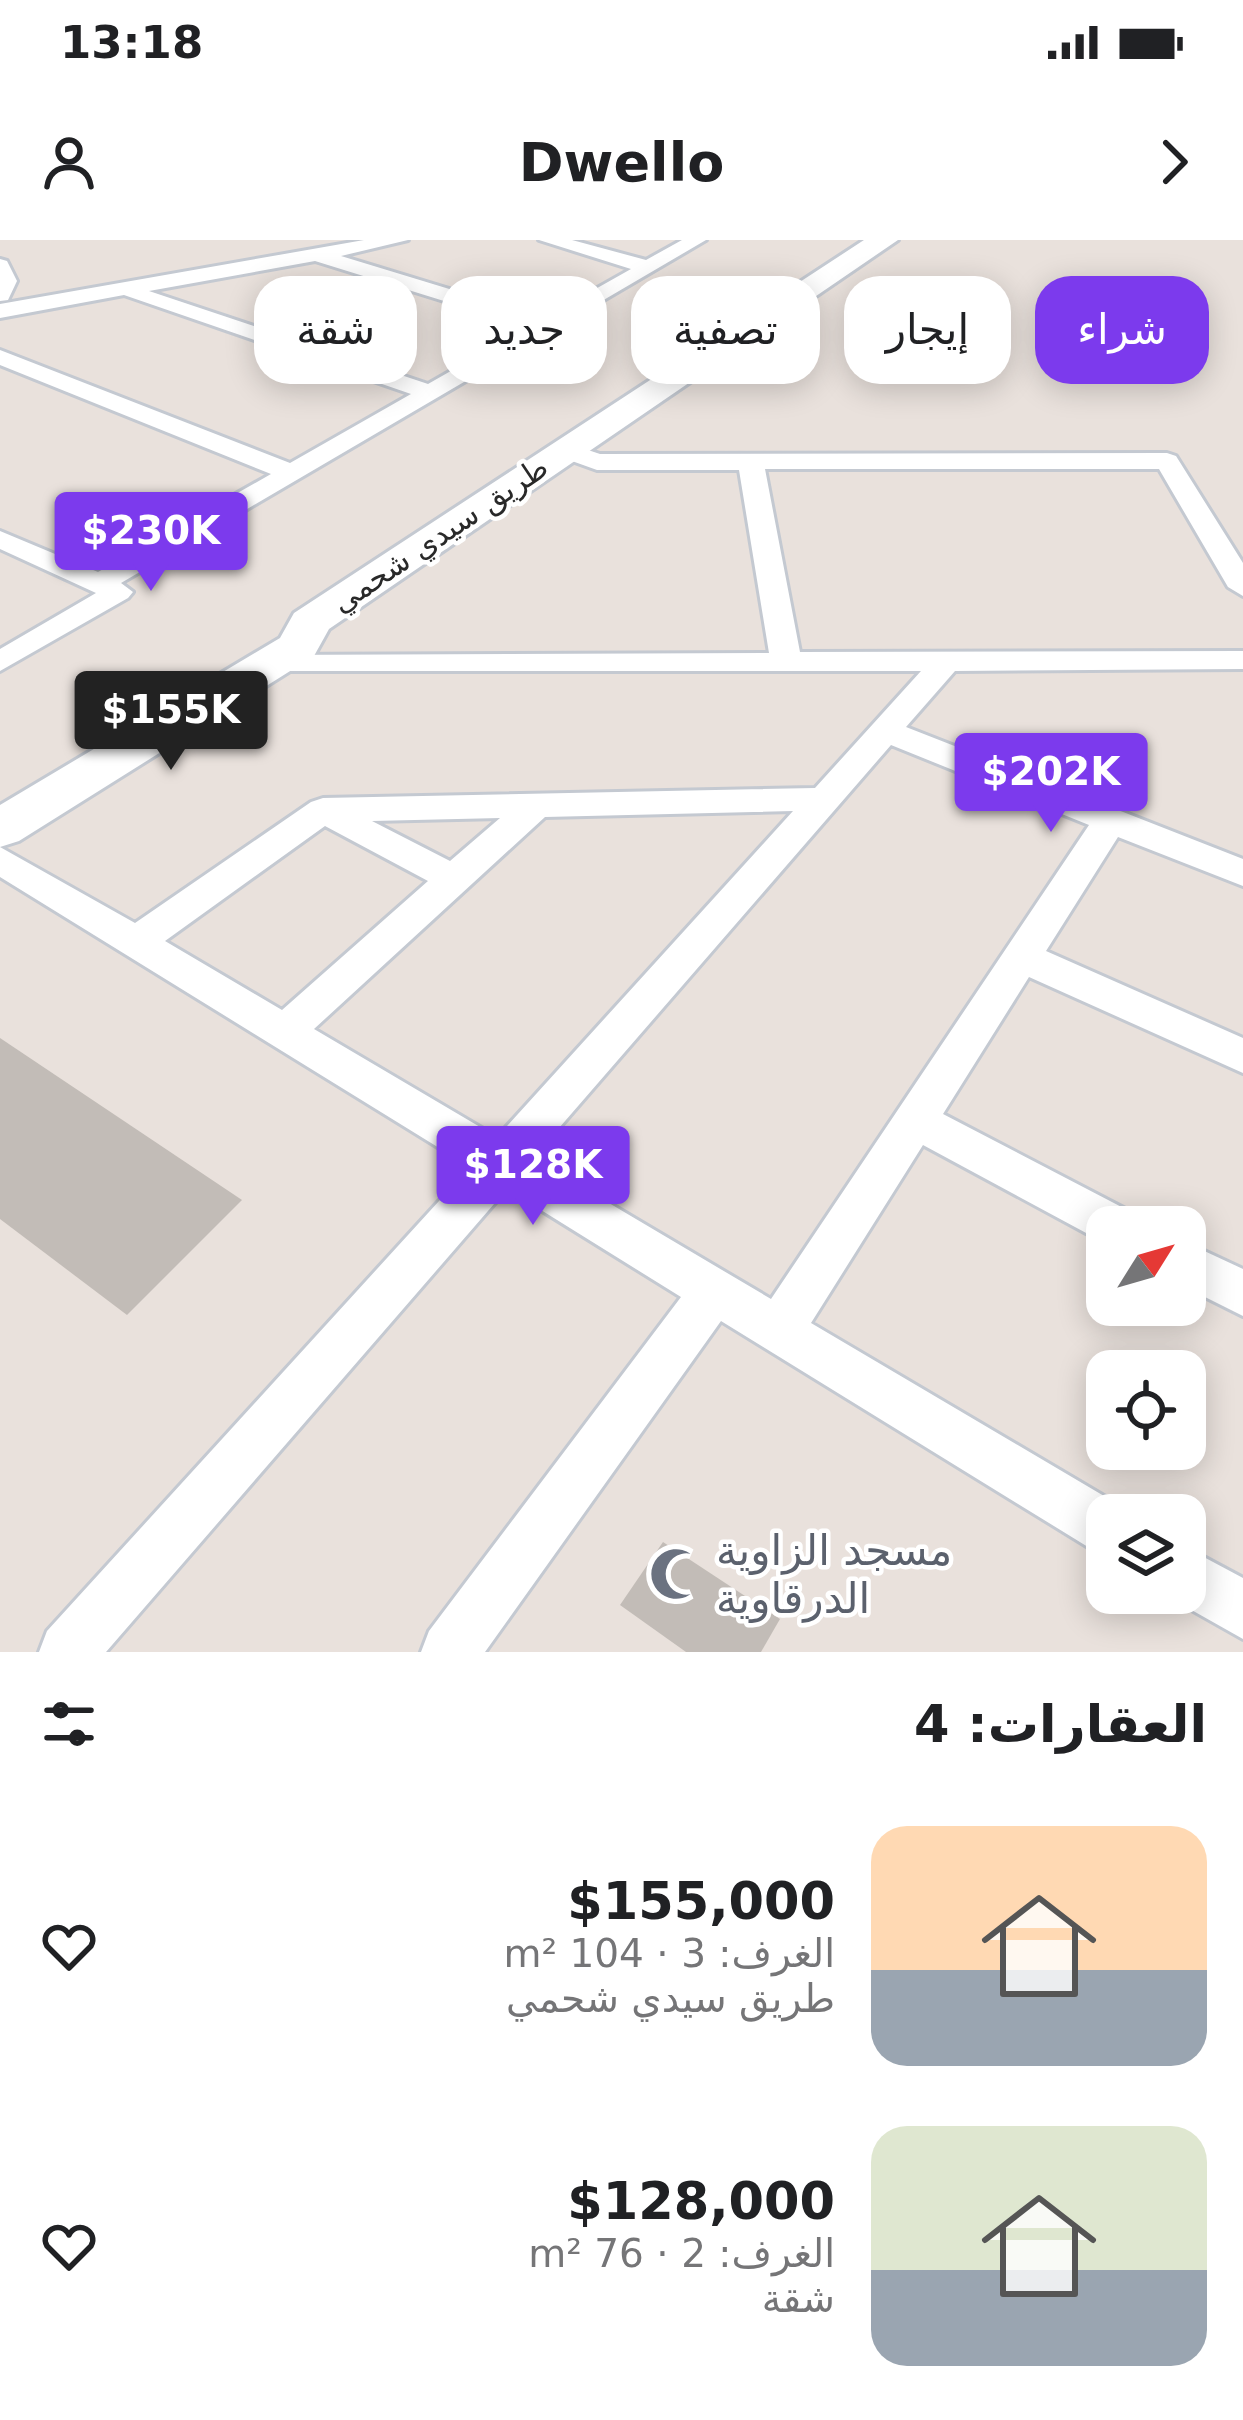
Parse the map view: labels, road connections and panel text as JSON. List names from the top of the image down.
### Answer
{
  "streets": {
    "main road": ["طريق سيدي شحمي"]
  },
  "places": {
    "mosque": ["مسجد الزاوية الدرقاوية"]
  },
  "north": "top right",
  "page": {
    "status": "13:18",
    "header": "Dwello",
    "chip": [
      "شراء",
      "إيجار",
      "تصفية",
      "جديد",
      "شقة"
    ],
    "price": [
      "$230K",
      "$155K",
      "$202K",
      "$128K"
    ],
    "heading": "العقارات: 4",
    "list": [
      {
        "name": "$155,000",
        "note": "الغرف: 3 · 104 m² · طريق سيدي شحمي"
      },
      {
        "name": "$128,000",
        "note": "الغرف: 2 · 76 m² · شقة"
      }
    ]
  }
}
